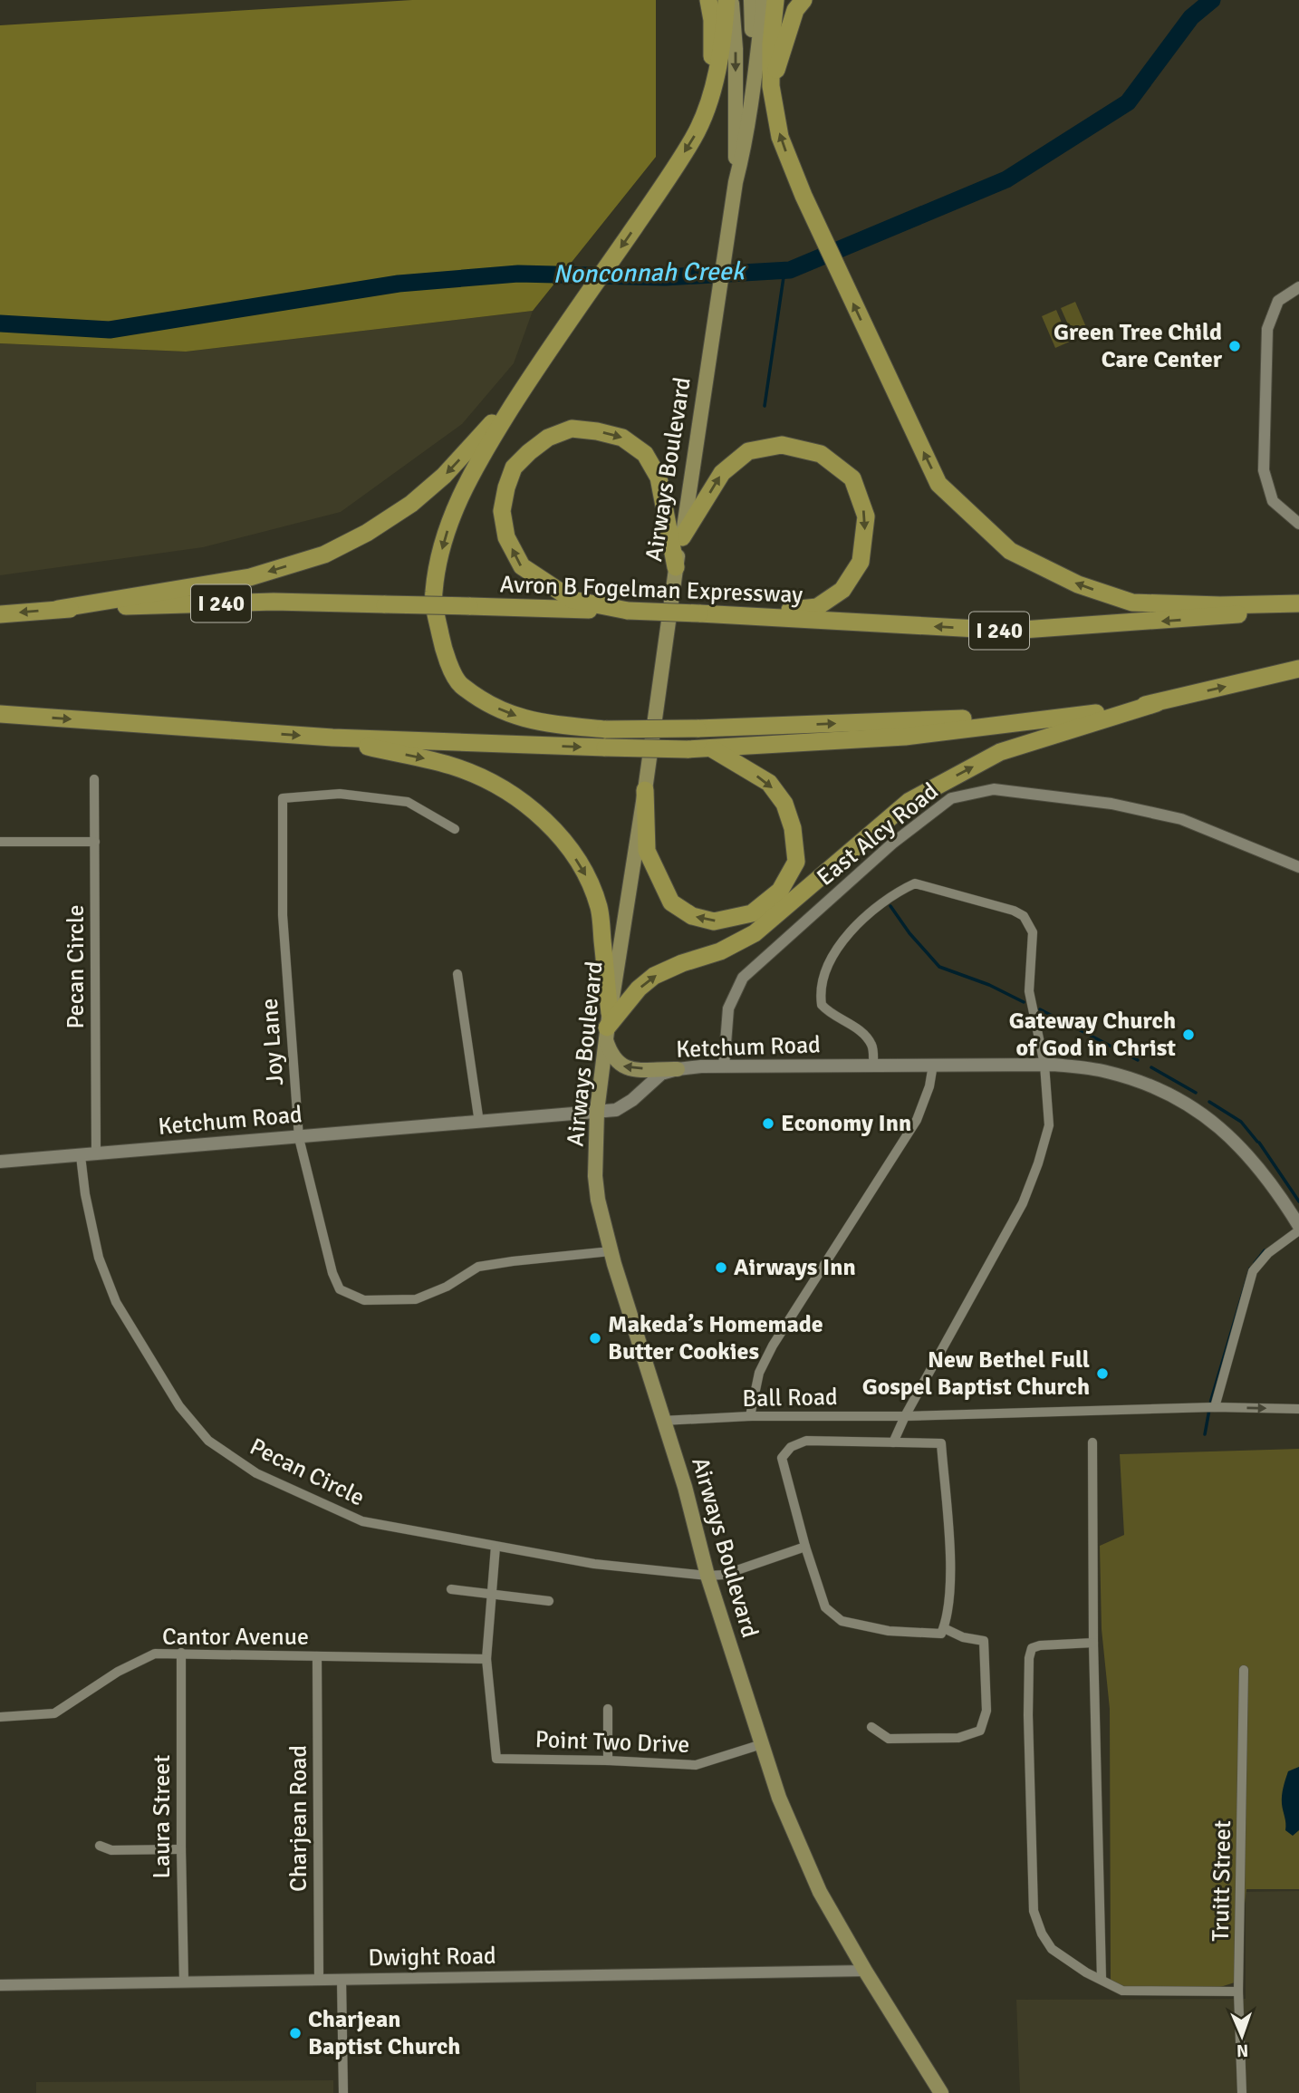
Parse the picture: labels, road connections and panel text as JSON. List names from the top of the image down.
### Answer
{
  "streets": {
    "highway": ["Avron B Fogelman Expressway", "I 240"],
    "main road": ["Airways Boulevard", "Ketchum Road"],
    "street": [
      "East Alcy Road",
      "Pecan Circle",
      "Joy Lane",
      "Ball Road",
      "Cantor Avenue",
      "Point Two Drive",
      "Laura Street",
      "Charjean Road",
      "Truitt Street",
      "Dwight Road"
    ]
  },
  "crossings": [
    ["Airways Boulevard", "Pecan Circle"],
    ["Airways Boulevard", "Joy Lane"],
    ["Airways Boulevard", "Ketchum Road"],
    ["Airways Boulevard", "Ball Road"],
    ["Airways Boulevard", "Point Two Drive"],
    ["Airways Boulevard", "Dwight Road"],
    ["East Alcy Road", "Ketchum Road"],
    ["Pecan Circle", "Ketchum Road"],
    ["Joy Lane", "Ketchum Road"],
    ["Cantor Avenue", "Point Two Drive"],
    ["Cantor Avenue", "Laura Street"],
    ["Cantor Avenue", "Charjean Road"],
    ["Laura Street", "Dwight Road"],
    ["Charjean Road", "Dwight Road"]
  ],
  "water": ["Nonconnah Creek"],
  "places": [
    "Green Tree Child Care Center",
    "Gateway Church of God in Christ",
    "Economy Inn",
    "Airways Inn",
    "Makeda’s Homemade Butter Cookies",
    "New Bethel Full Gospel Baptist Church",
    "Charjean Baptist Church"
  ],
  "north": "bottom"
}
